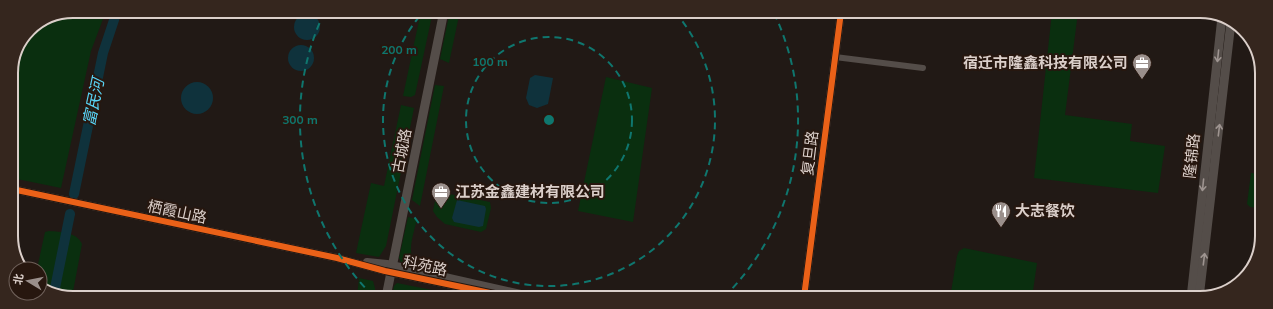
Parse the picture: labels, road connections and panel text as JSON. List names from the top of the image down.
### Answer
{
  "streets": {
    "main road": ["古城路", "隆锦路"],
    "street": ["复旦路", "栖霞山路", "科苑路"]
  },
  "crossings": [
    ["古城路", "科苑路"],
    ["栖霞山路", "科苑路"]
  ],
  "water": ["富民河"],
  "places": {
    "office": ["宿迁市隆鑫科技有限公司", "江苏金鑫建材有限公司"],
    "restaurant": ["大志餐饮"]
  },
  "north": "left",
  "rings": ["200 m", "100 m", "300 m"]
}
